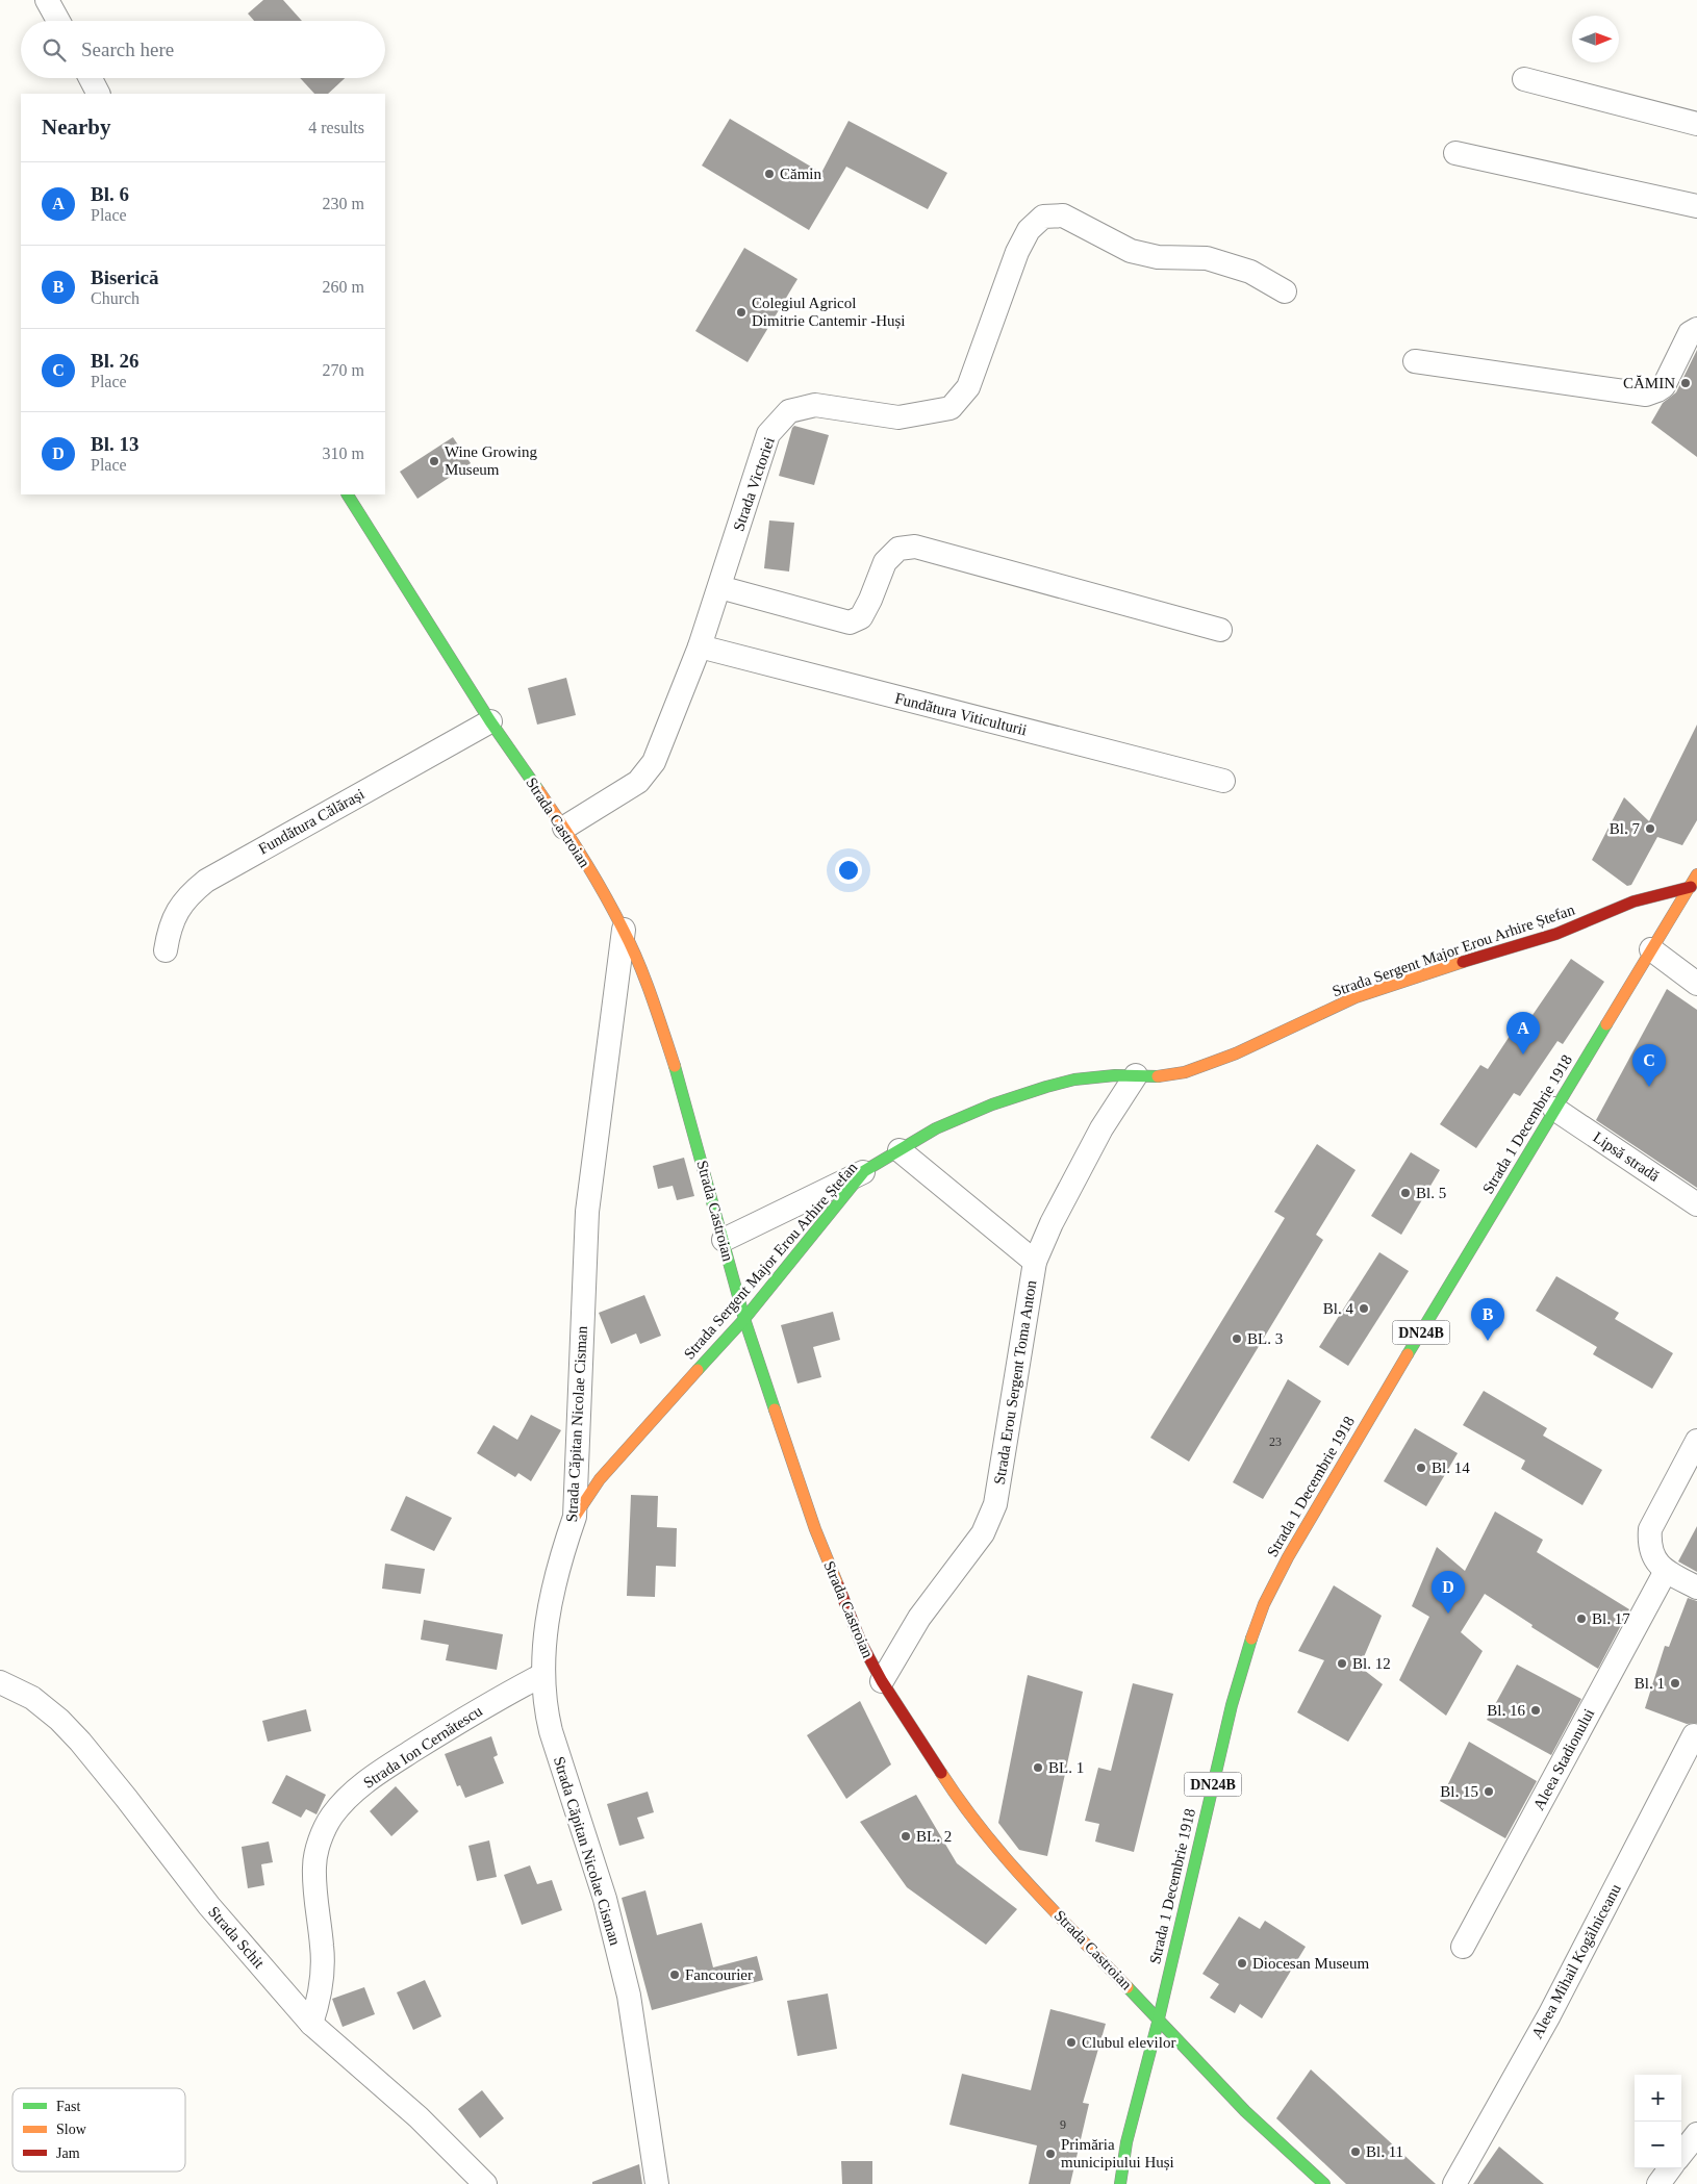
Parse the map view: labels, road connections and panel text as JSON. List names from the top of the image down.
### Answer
{
  "streets": {
    "main road": [
      "Strada Castroian",
      "Strada Sergent Major Erou Arhire Ștefan",
      "Strada 1 Decembrie 1918",
      "DN24B"
    ],
    "street": [
      "Strada Victoriei",
      "Fundătura Viticulturii",
      "Fundătura Călărași",
      "Lipsă stradă",
      "Strada Erou Sergent Toma Anton",
      "Strada Căpitan Nicolae Cisman",
      "Strada Ion Cernătescu",
      "Aleea Stadionului",
      "Strada Schit",
      "Aleea Mihail Kogălniceanu"
    ]
  },
  "crossings": [
    ["Strada Victoriei", "Fundătura Viticulturii"],
    ["Strada Victoriei", "Strada Castroian"],
    ["Fundătura Călărași", "Strada Castroian"],
    ["Strada Castroian", "Strada Sergent Major Erou Arhire Ștefan"],
    ["Strada Castroian", "Strada 1 Decembrie 1918"],
    ["Strada Castroian", "Strada Erou Sergent Toma Anton"],
    ["Strada Castroian", "Strada Căpitan Nicolae Cisman"],
    ["Strada Sergent Major Erou Arhire Ștefan", "Strada 1 Decembrie 1918"],
    ["Strada Sergent Major Erou Arhire Ștefan", "Strada Erou Sergent Toma Anton"],
    ["Strada Sergent Major Erou Arhire Ștefan", "Strada Căpitan Nicolae Cisman"],
    ["Strada 1 Decembrie 1918", "Lipsă stradă"],
    ["Strada Căpitan Nicolae Cisman", "Strada Ion Cernătescu"],
    ["Strada Ion Cernătescu", "Strada Schit"]
  ],
  "places": [
    "Cămin",
    "Colegiul Agricol Dimitrie Cantemir -Huși",
    "CĂMIN",
    "Wine Growing Museum",
    "Bl. 7",
    "Bl. 5",
    "Bl. 4",
    "BL. 3",
    "Bl. 14",
    "Bl. 17",
    "Bl. 12",
    "Bl. 1",
    "Bl. 16",
    "BL. 1",
    "Bl. 15",
    "BL. 2",
    "Diocesan Museum",
    "Fancourier",
    "Clubul elevilor",
    "Bl. 11",
    "Primăria municipiului Huși"
  ],
  "house_numbers": ["23", "9"],
  "legend": ["Fast", "Slow", "Jam"],
  "north": "right",
  "page": {
    "search": "Search here",
    "heading": ["Nearby", "4 results"],
    "list": [
      {
        "mark": "A",
        "name": "Bl. 6",
        "note": "Place",
        "value": "230 m"
      },
      {
        "mark": "B",
        "name": "Biserică",
        "note": "Church",
        "value": "260 m"
      },
      {
        "mark": "C",
        "name": "Bl. 26",
        "note": "Place",
        "value": "270 m"
      },
      {
        "mark": "D",
        "name": "Bl. 13",
        "note": "Place",
        "value": "310 m"
      }
    ],
    "pins": [
      "A",
      "C",
      "B",
      "D"
    ],
    "map_buttons": ["+", "−"]
  }
}
